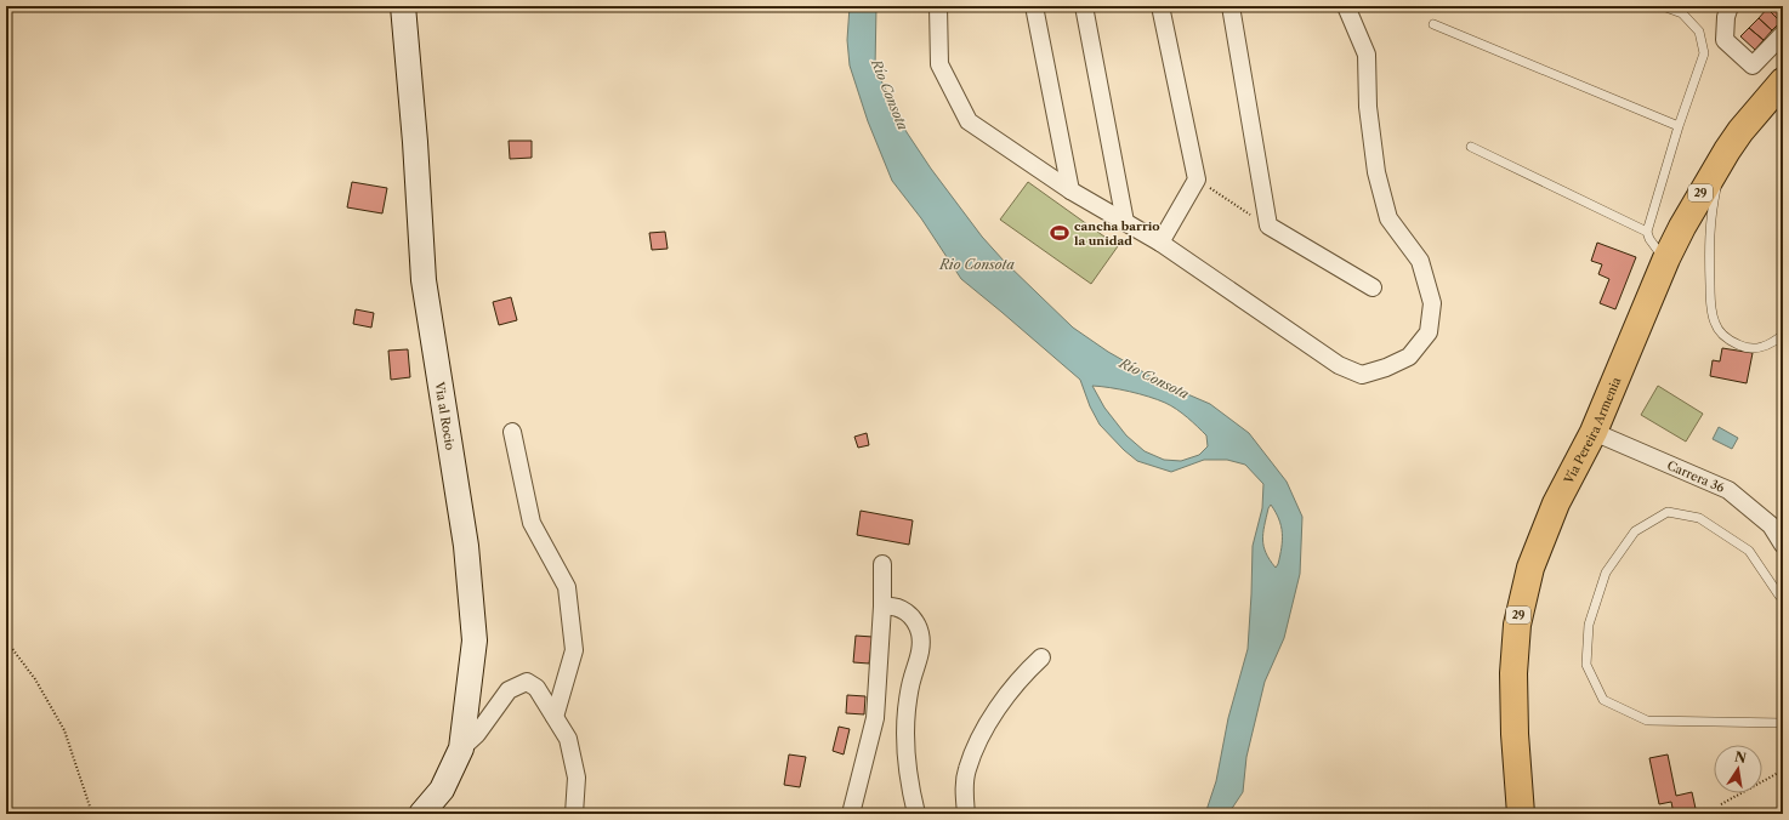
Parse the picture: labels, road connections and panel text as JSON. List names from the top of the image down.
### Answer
{
  "streets": {
    "main road": ["29", "Via al Rocio", "Vía Pereira Armenia"],
    "street": ["Carrera 36"]
  },
  "crossings": [
    ["Vía Pereira Armenia", "Carrera 36"]
  ],
  "water": ["Río Consota", "Rio Consota"],
  "places": {
    "sports": ["cancha barrio la unidad"]
  },
  "north": "top"
}
